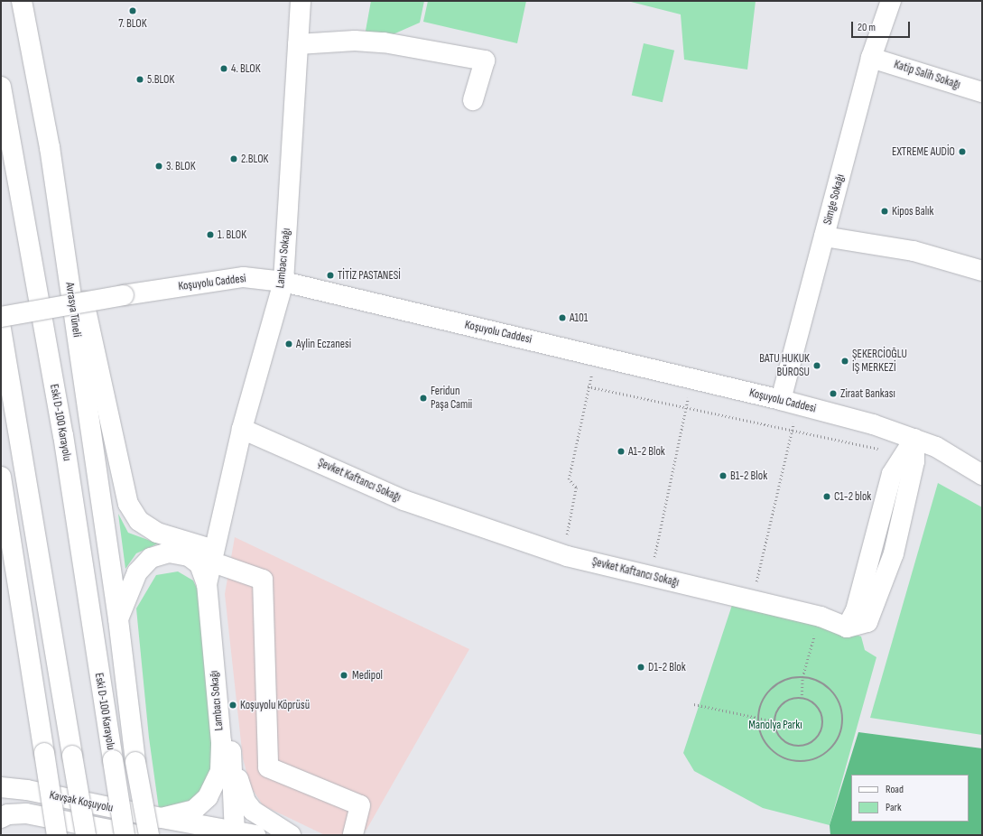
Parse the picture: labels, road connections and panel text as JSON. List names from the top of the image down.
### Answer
{
  "streets": {
    "main road": [
      "Katip Salih Sokağı",
      "Simge Sokağı",
      "Lambacı Sokağı",
      "Koşuyolu Caddesi",
      "Avrasya Tüneli",
      "Eski D-100 Karayolu",
      "Şevket Kaftancı Sokağı",
      "Kavşak Koşuyolu"
    ]
  },
  "crossings": [
    ["Katip Salih Sokağı", "Simge Sokağı"],
    ["Simge Sokağı", "Koşuyolu Caddesi"],
    ["Lambacı Sokağı", "Koşuyolu Caddesi"],
    ["Lambacı Sokağı", "Şevket Kaftancı Sokağı"],
    ["Lambacı Sokağı", "Kavşak Koşuyolu"],
    ["Koşuyolu Caddesi", "Şevket Kaftancı Sokağı"]
  ],
  "parks": ["Manolya Parkı"],
  "places": [
    "7. BLOK",
    "4. BLOK",
    "5.BLOK",
    "EXTREME AUDİO",
    "2.BLOK",
    "3. BLOK",
    "Kipos Balık",
    "1. BLOK",
    "TİTİZ PASTANESİ",
    "A101",
    "Aylin Eczanesi",
    "ŞEKERCİOĞLU İŞ MERKEZİ",
    "BATU HUKUK BÜROSU",
    "Ziraat Bankası",
    "Feridun Paşa Camii",
    "A1-2 Blok",
    "B1-2 Blok",
    "C1-2 blok",
    "D1-2 Blok",
    "Medipol",
    "Koşuyolu Köprüsü"
  ],
  "legend": ["Road", "Park"],
  "scale_bar": "20 m"
}
